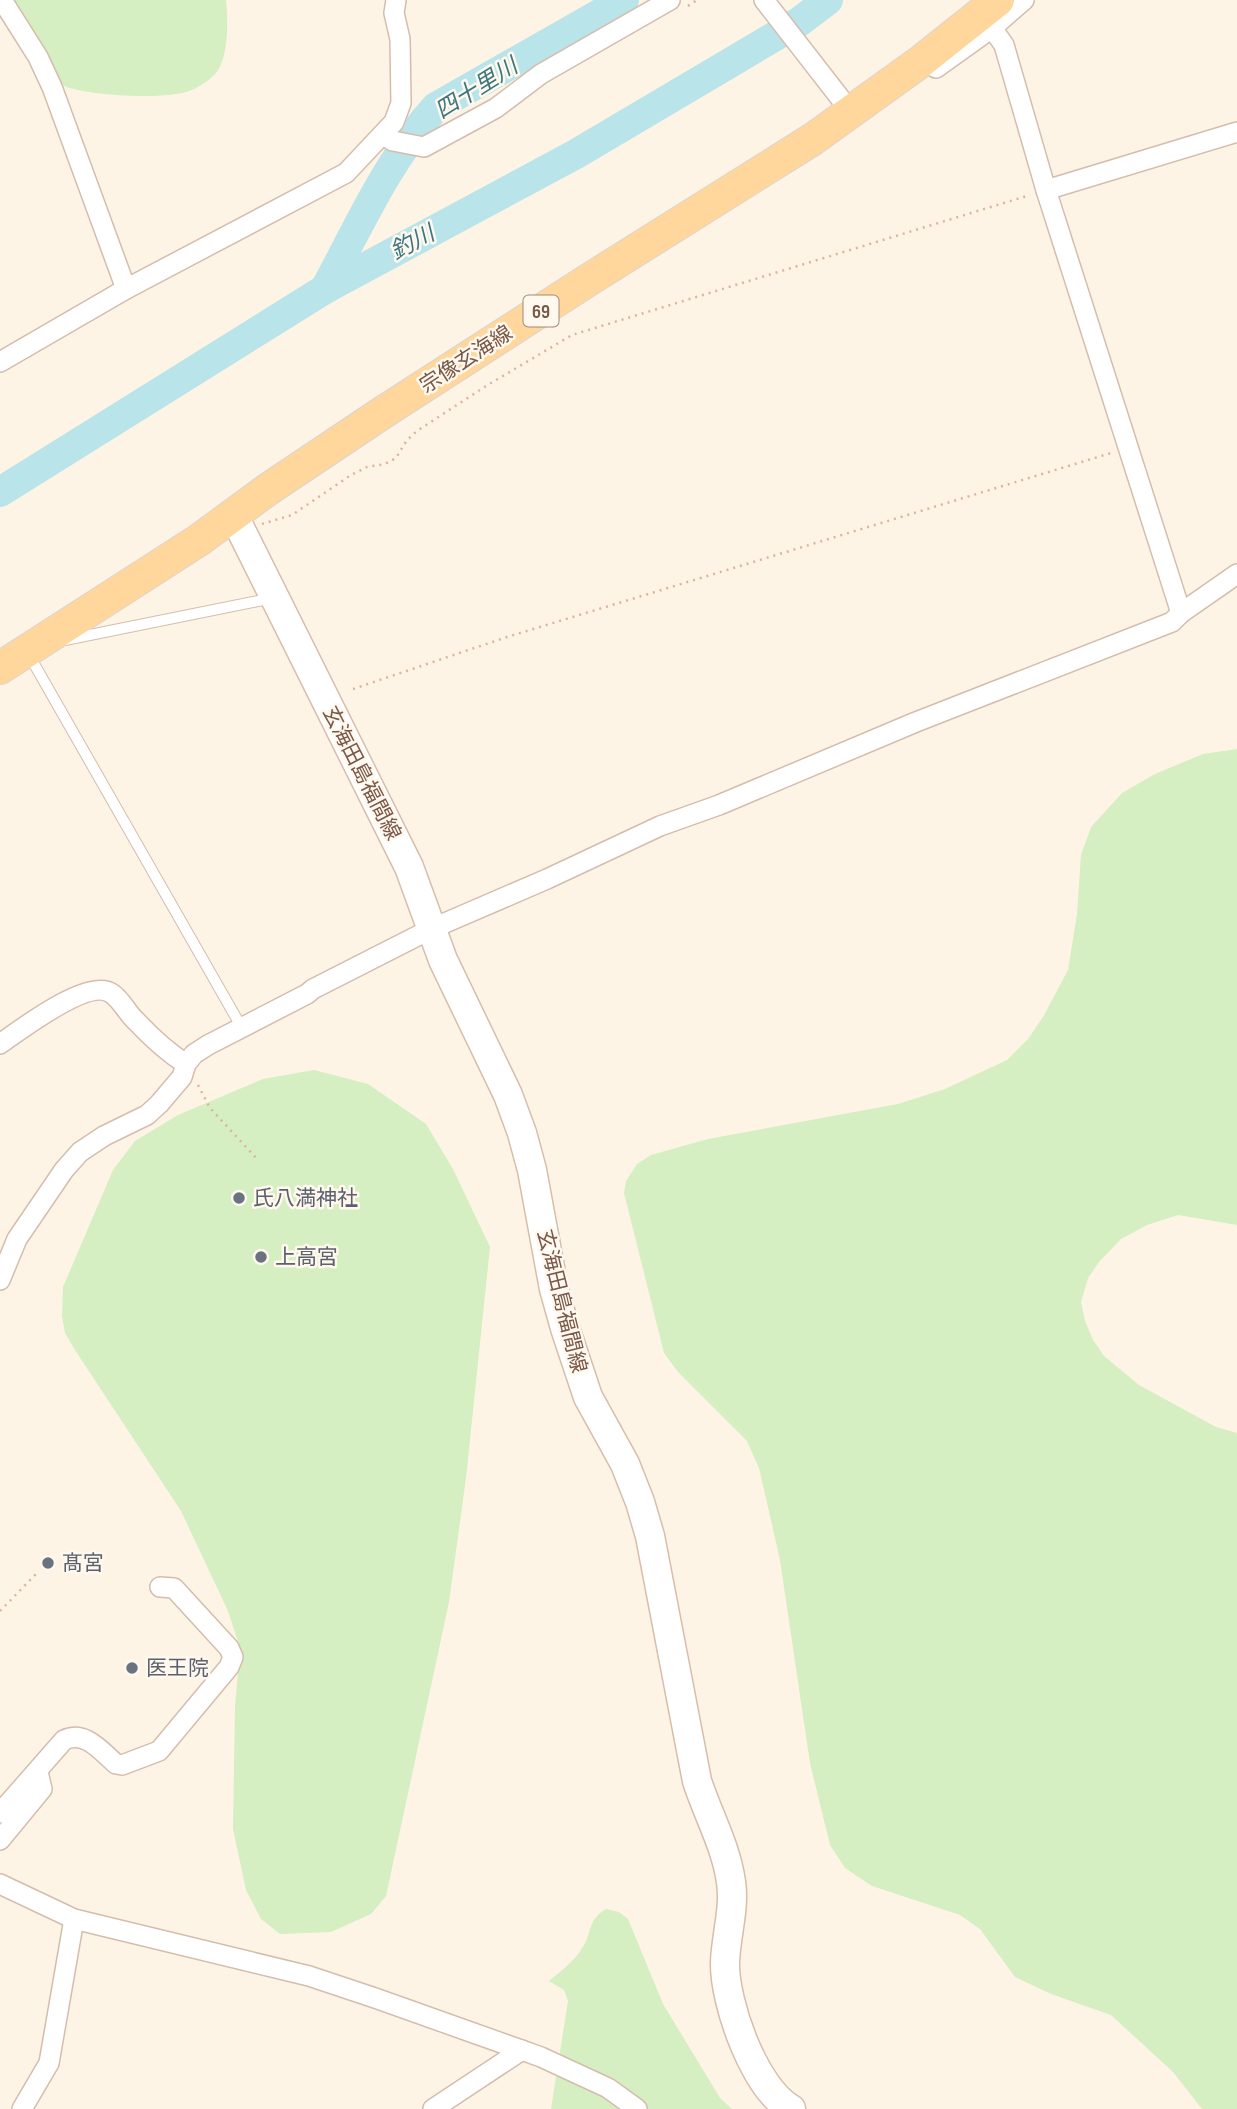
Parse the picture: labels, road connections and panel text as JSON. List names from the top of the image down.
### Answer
{
  "streets": {
    "main road": ["69", "宗像玄海線", "玄海田島福間線"]
  },
  "crossings": [
    ["宗像玄海線", "玄海田島福間線"]
  ],
  "water": ["四十里川", "釣川"],
  "places": [
    "氏八満神社",
    "上高宮",
    "髙宮",
    "医王院"
  ]
}
